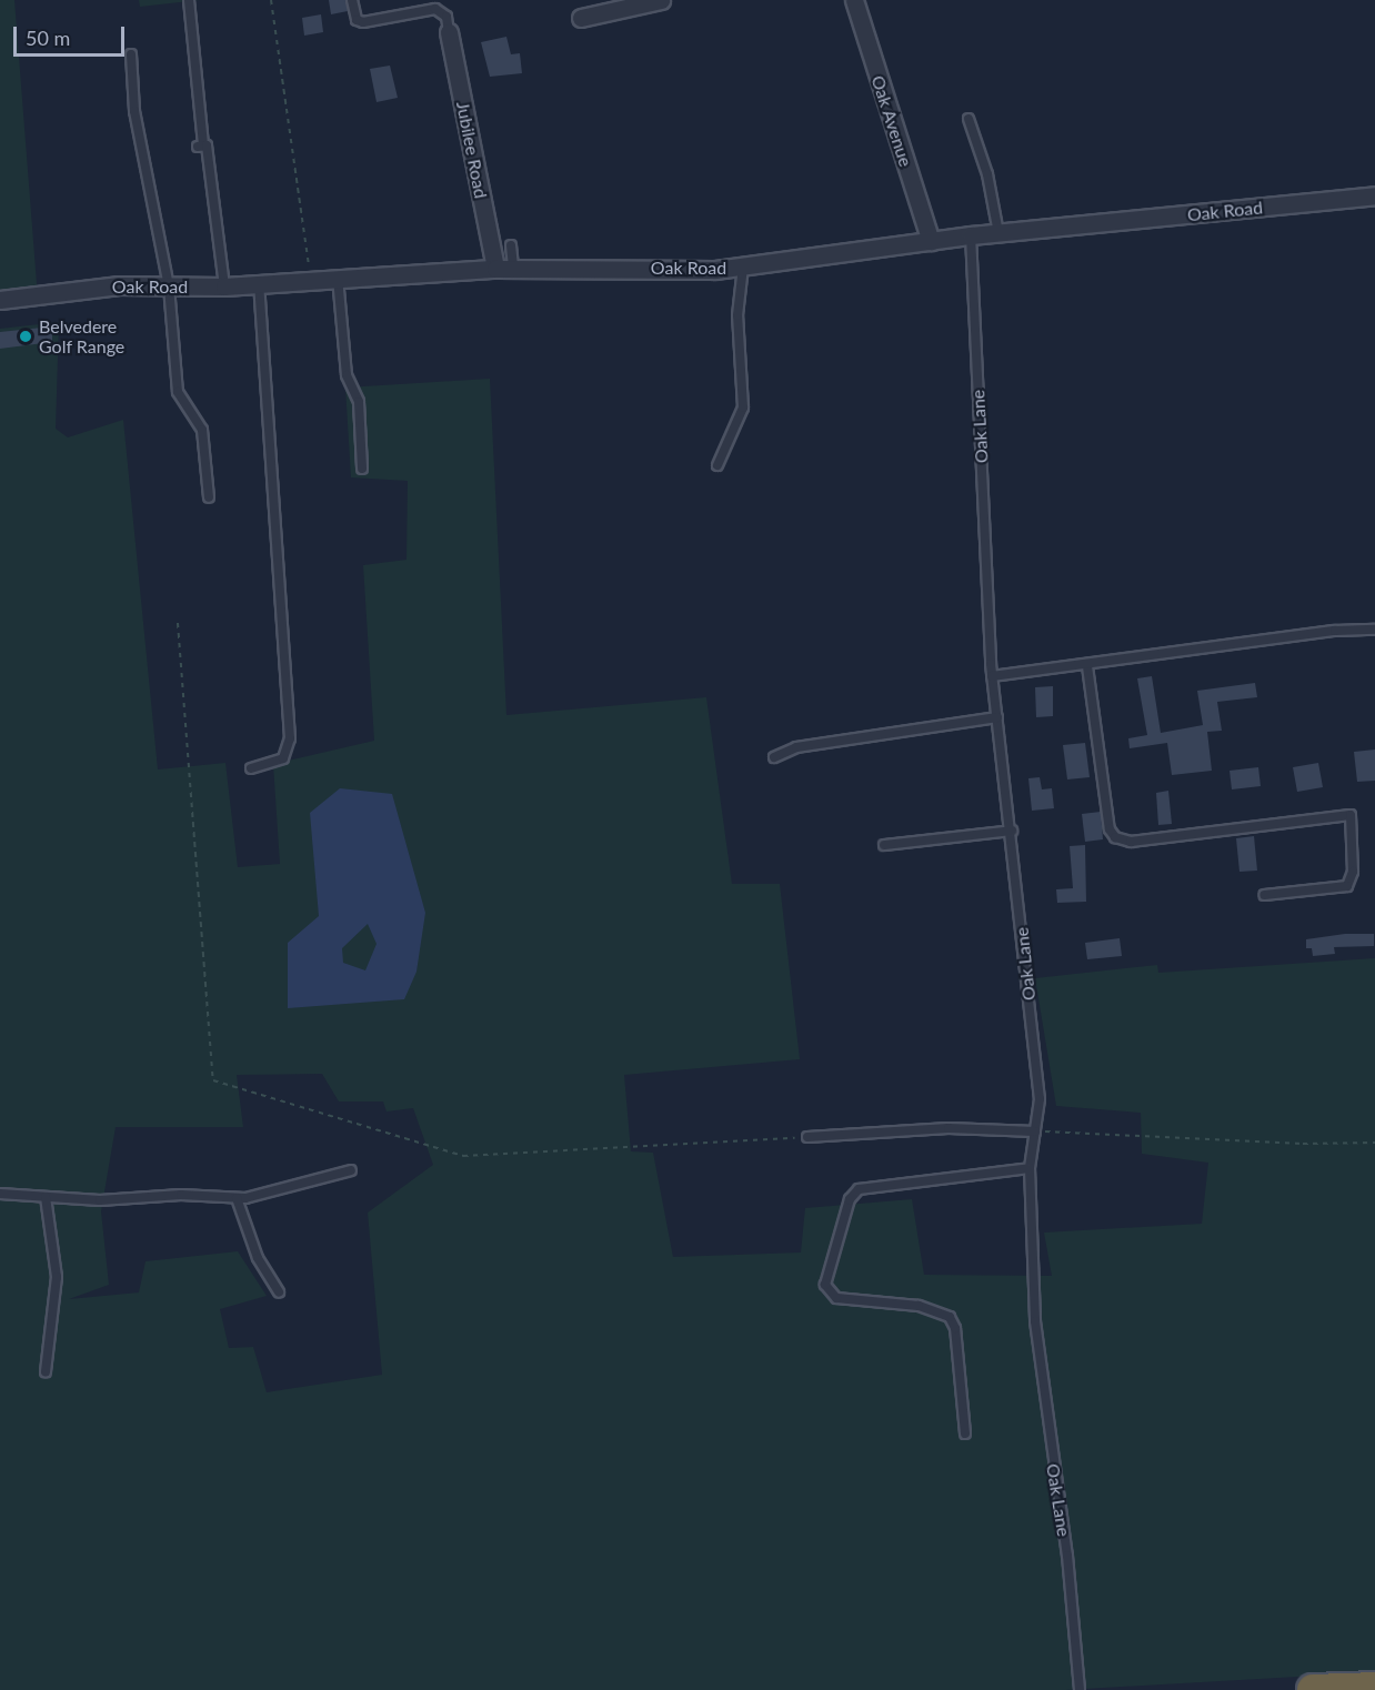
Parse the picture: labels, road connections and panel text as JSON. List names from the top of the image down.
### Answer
{
  "streets": {
    "street": ["Oak Avenue", "Jubilee Road", "Oak Road"],
    "lane": ["Oak Lane"]
  },
  "crossings": [
    ["Oak Avenue", "Oak Road"],
    ["Jubilee Road", "Oak Road"],
    ["Oak Road", "Oak Lane"]
  ],
  "places": ["Belvedere Golf Range"],
  "scale_bar": "50 m"
}
